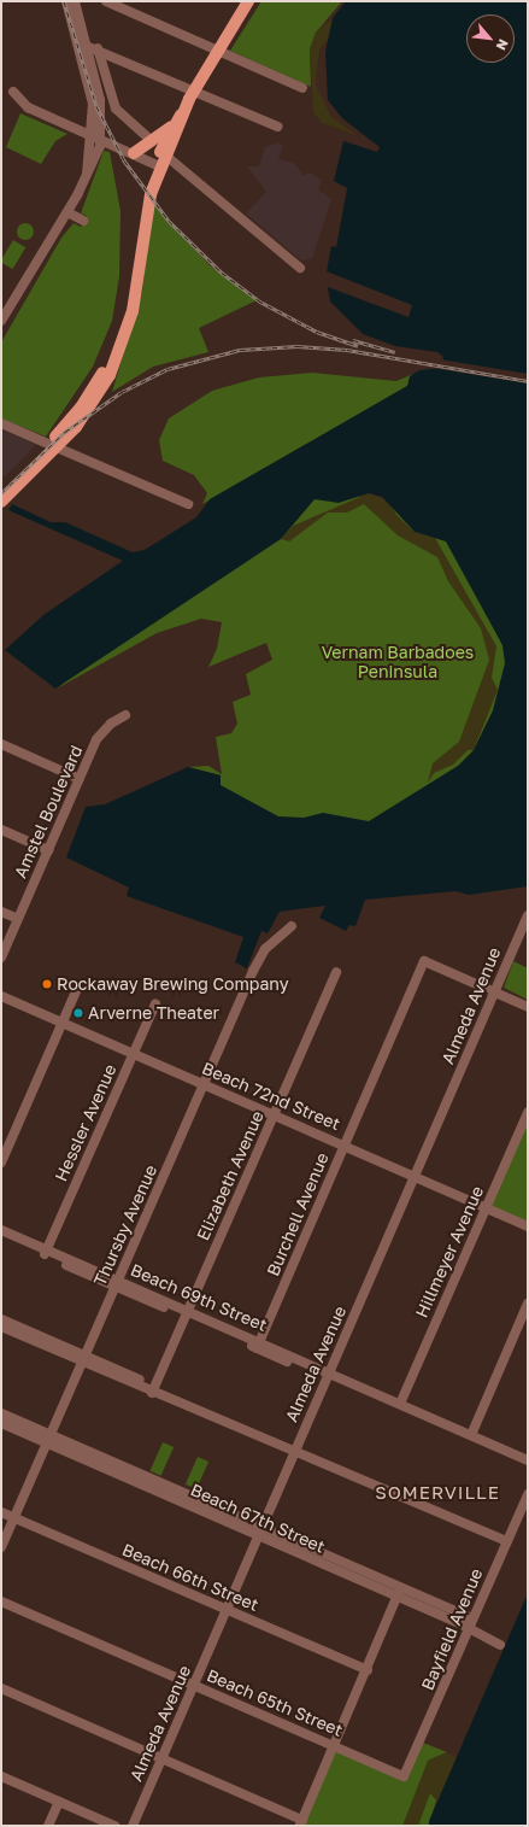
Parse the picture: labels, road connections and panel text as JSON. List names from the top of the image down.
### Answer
{
  "streets": {
    "street": [
      "Amstel Boulevard",
      "Almeda Avenue",
      "Beach 72nd Street",
      "Hessler Avenue",
      "Elizabeth Avenue",
      "Burchell Avenue",
      "Thursby Avenue",
      "Hillmeyer Avenue",
      "Beach 69th Street",
      "Beach 67th Street",
      "Beach 66th Street",
      "Bayfield Avenue",
      "Beach 65th Street"
    ]
  },
  "crossings": [
    ["Almeda Avenue", "Beach 72nd Street"],
    ["Almeda Avenue", "Burchell Avenue"],
    ["Almeda Avenue", "Beach 69th Street"],
    ["Almeda Avenue", "Beach 67th Street"],
    ["Almeda Avenue", "Beach 66th Street"],
    ["Almeda Avenue", "Beach 65th Street"],
    ["Beach 72nd Street", "Hessler Avenue"],
    ["Beach 72nd Street", "Elizabeth Avenue"],
    ["Beach 72nd Street", "Burchell Avenue"],
    ["Beach 72nd Street", "Thursby Avenue"],
    ["Beach 72nd Street", "Hillmeyer Avenue"],
    ["Hessler Avenue", "Beach 69th Street"],
    ["Elizabeth Avenue", "Beach 69th Street"],
    ["Burchell Avenue", "Beach 69th Street"],
    ["Thursby Avenue", "Beach 69th Street"],
    ["Thursby Avenue", "Beach 67th Street"],
    ["Thursby Avenue", "Beach 66th Street"],
    ["Hillmeyer Avenue", "Beach 69th Street"],
    ["Beach 67th Street", "Bayfield Avenue"],
    ["Bayfield Avenue", "Beach 65th Street"]
  ],
  "districts": ["SOMERVILLE"],
  "parks": ["Vernam Barbadoes Peninsula"],
  "places": ["Rockaway Brewing Company", "Arverne Theater"],
  "north": "bottom right"
}
